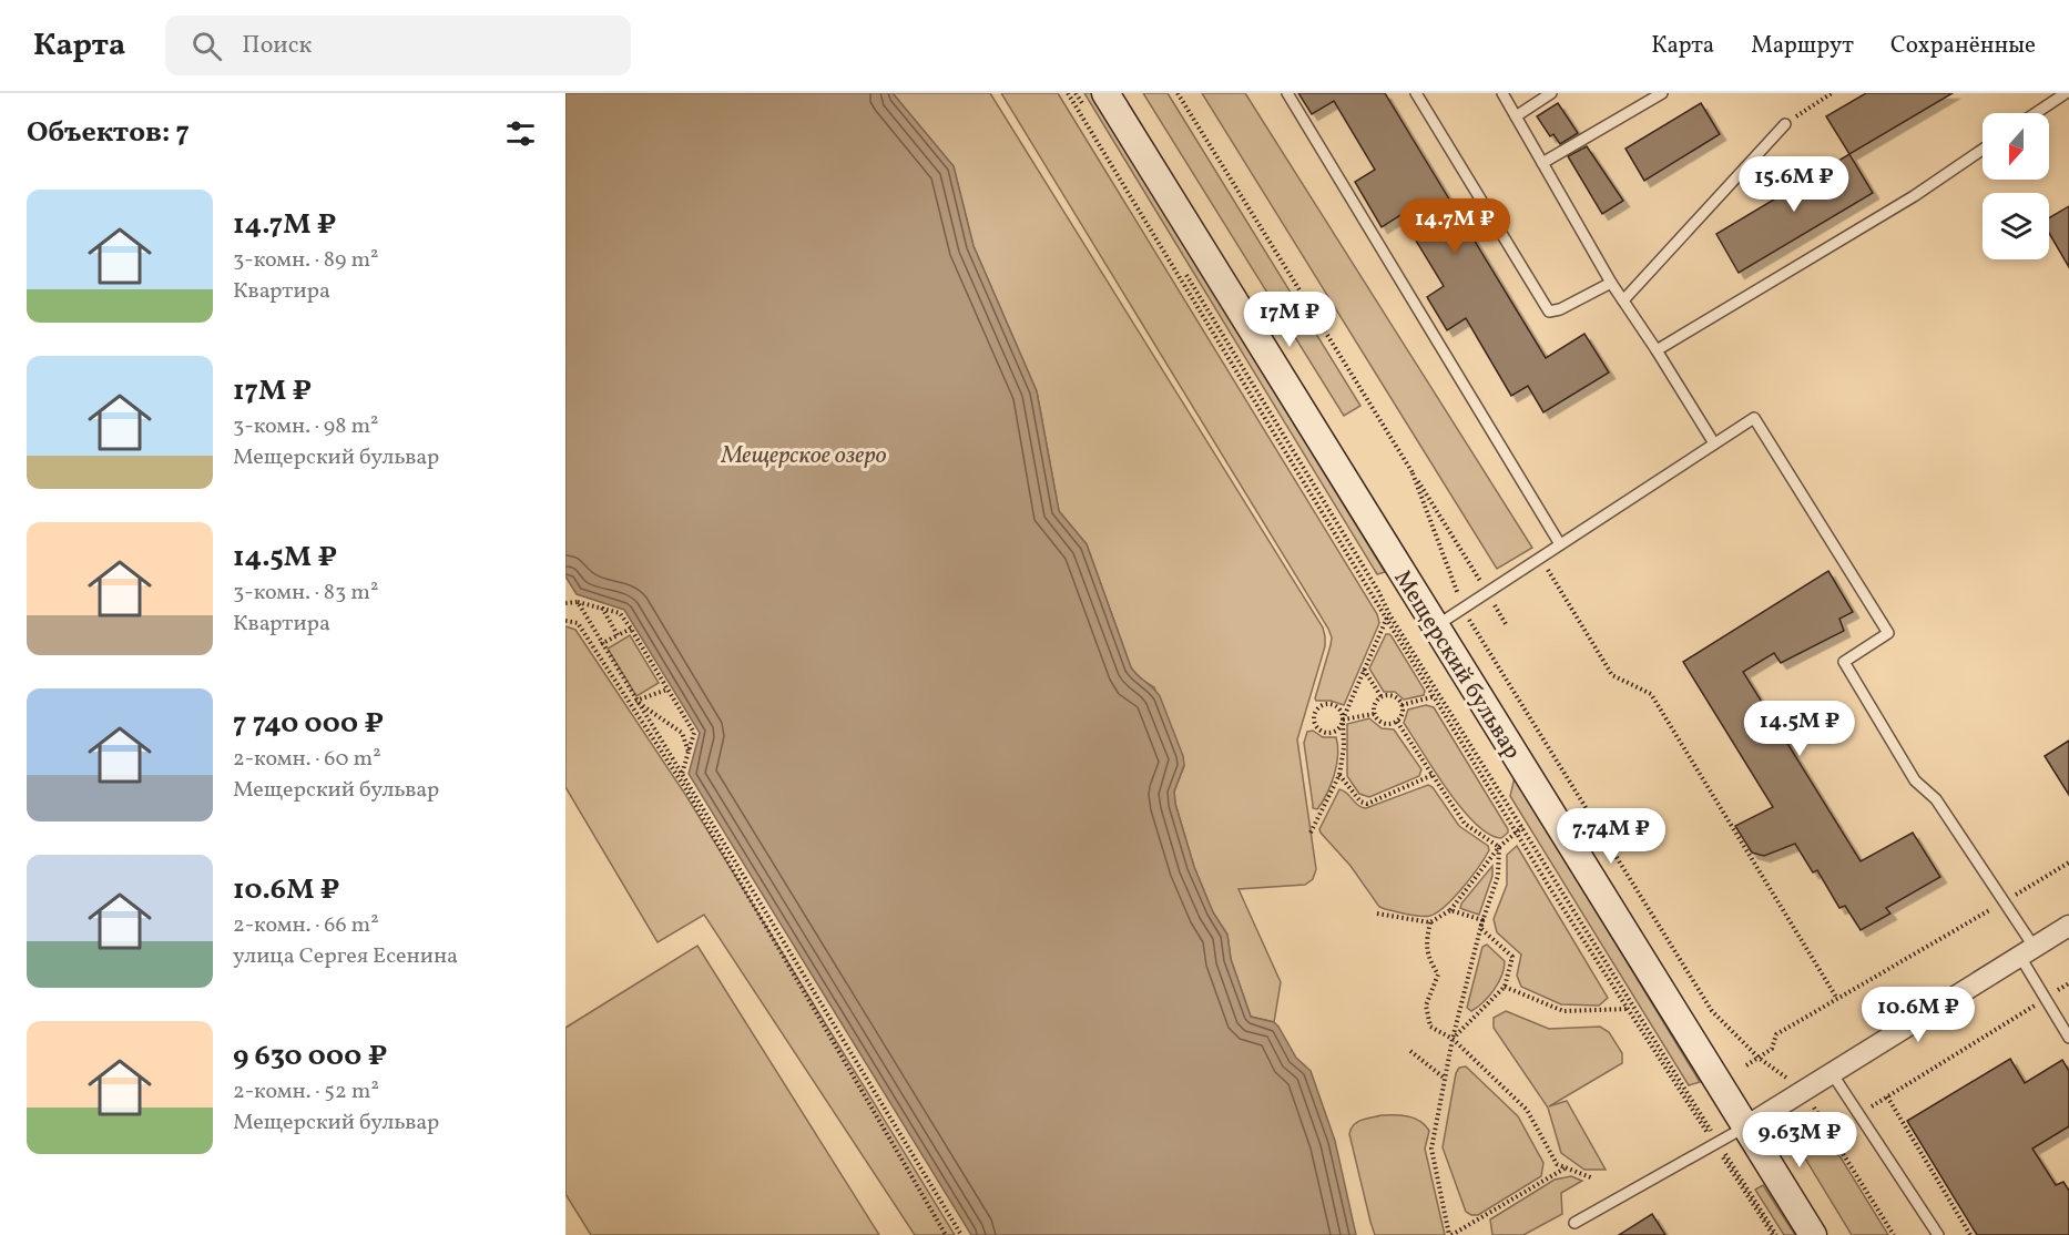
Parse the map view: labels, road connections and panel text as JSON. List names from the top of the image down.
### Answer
{
  "streets": {
    "main road": ["Мещерский бульвар"]
  },
  "water": ["Мещерское озеро"],
  "north": "bottom",
  "page": {
    "header": "Карта",
    "search": "Поиск",
    "nav": ["Карта", "Маршрут", "Сохранённые"],
    "heading": "Объектов: 7",
    "price": [
      "15.6M ₽",
      "14.7M ₽",
      "17M ₽",
      "14.5M ₽",
      "7.74M ₽",
      "10.6M ₽",
      "9.63M ₽"
    ],
    "list": [
      {
        "name": "14.7M ₽",
        "note": "3-комн. · 89 m² · Квартира"
      },
      {
        "name": "17M ₽",
        "note": "3-комн. · 98 m² · Мещерский бульвар"
      },
      {
        "name": "14.5M ₽",
        "note": "3-комн. · 83 m² · Квартира"
      },
      {
        "name": "7 740 000 ₽",
        "note": "2-комн. · 60 m² · Мещерский бульвар"
      },
      {
        "name": "10.6M ₽",
        "note": "2-комн. · 66 m² · улица Сергея Есенина"
      },
      {
        "name": "9 630 000 ₽",
        "note": "2-комн. · 52 m² · Мещерский бульвар"
      }
    ]
  }
}
